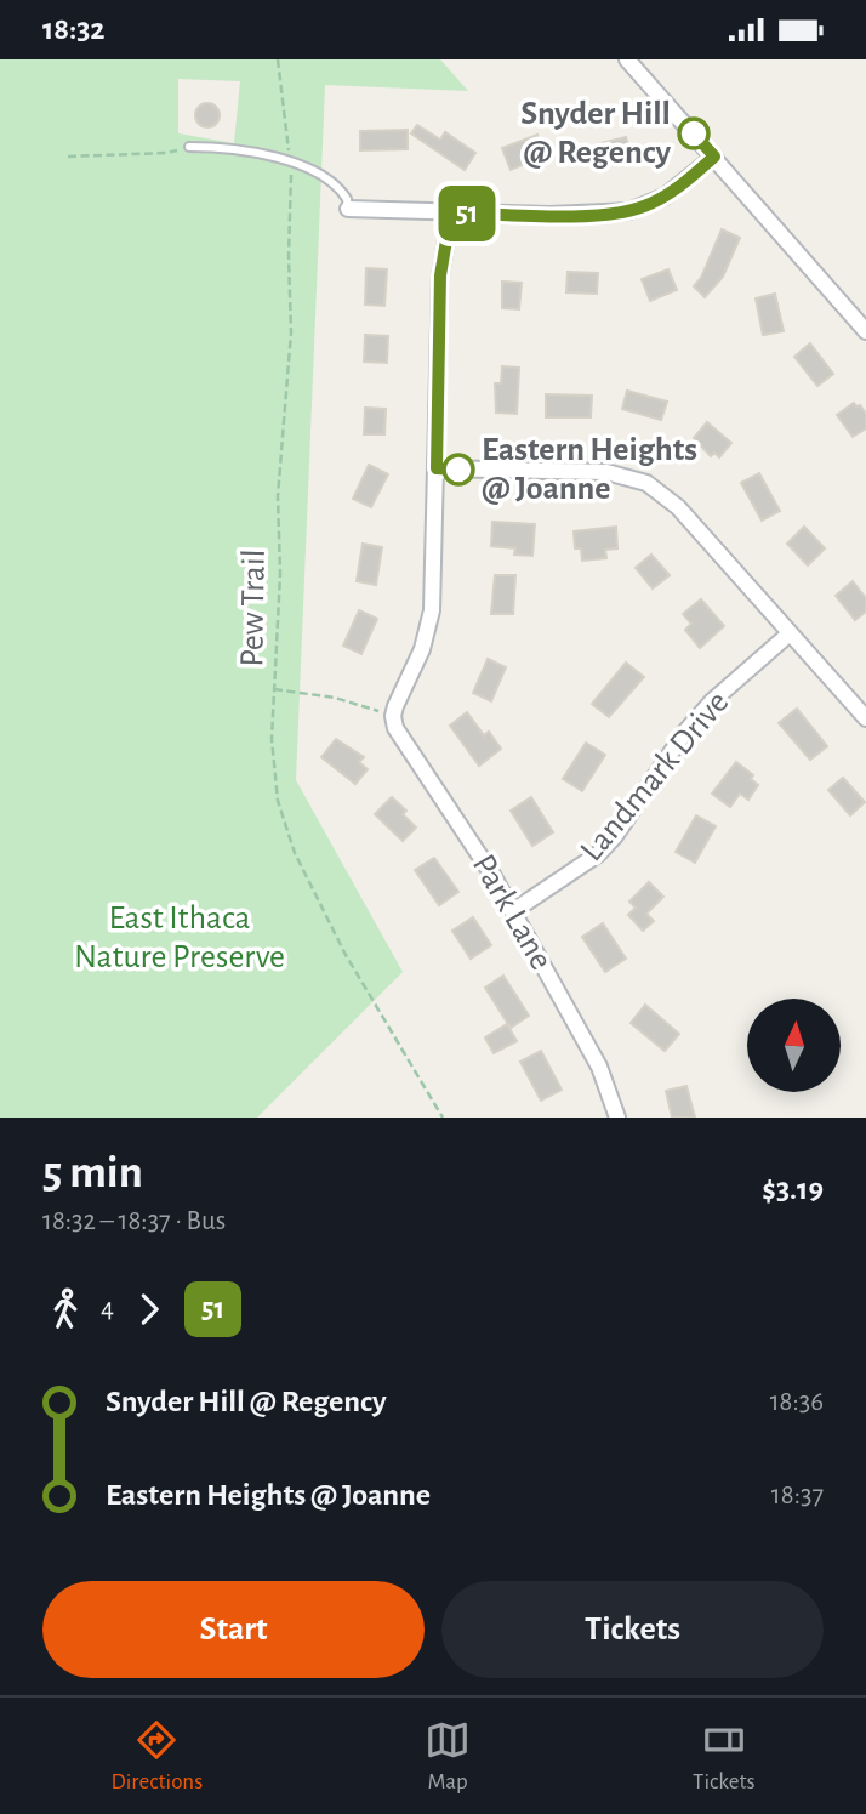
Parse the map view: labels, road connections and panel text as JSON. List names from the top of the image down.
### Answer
{
  "streets": {
    "street": ["Landmark Drive", "Park Lane"],
    "path": ["Pew Trail"]
  },
  "crossings": [
    ["Landmark Drive", "Park Lane"]
  ],
  "parks": ["East Ithaca Nature Preserve"],
  "places": ["Snyder Hill @ Regency", "Eastern Heights @ Joanne"],
  "lines": ["bus line 51"],
  "north": "top",
  "page": {
    "status": "18:32",
    "on_map": "51",
    "heading": ["5 min", "18:32 – 18:37 · Bus", "$3.19"],
    "legs": ["4", "51"],
    "list": [
      {
        "name": "Snyder Hill @ Regency",
        "value": "18:36"
      },
      {
        "name": "Eastern Heights @ Joanne",
        "value": "18:37"
      }
    ],
    "buttons": ["Start", "Tickets"],
    "tabs": ["Directions", "Map", "Tickets"]
  }
}
